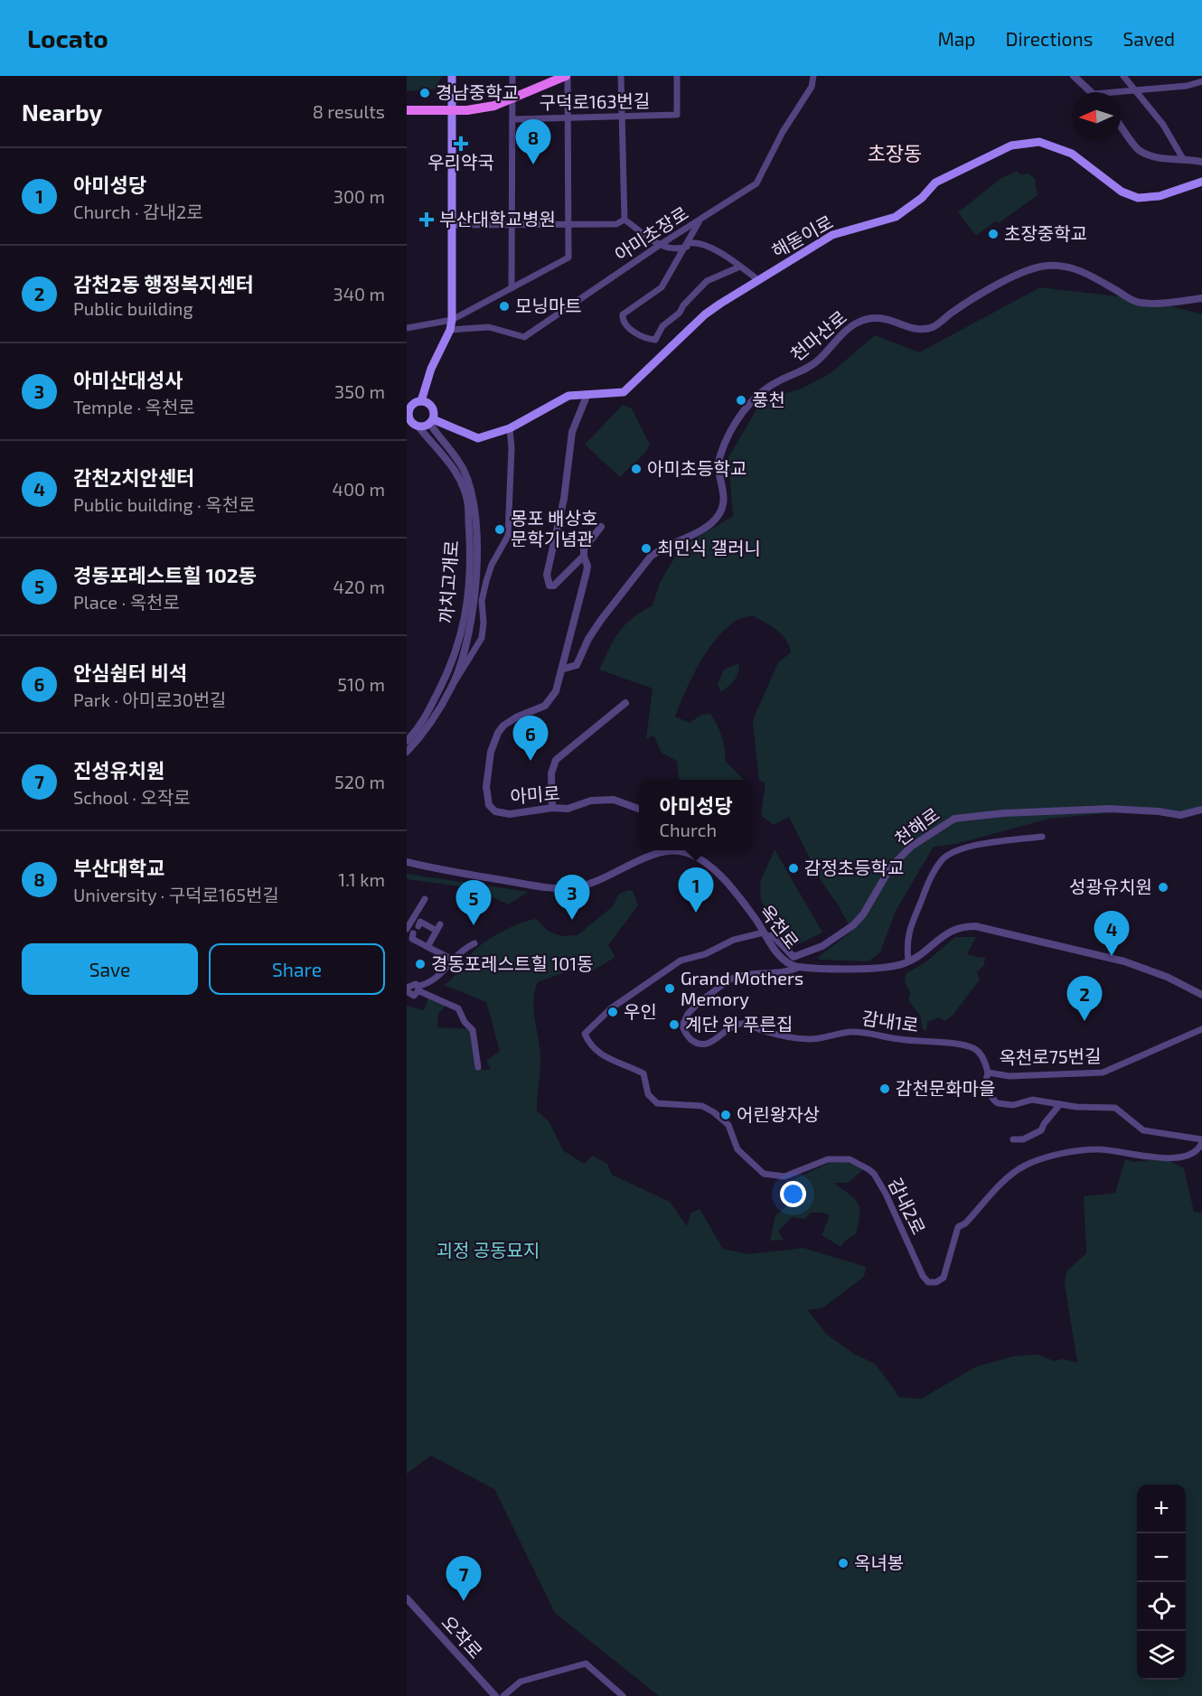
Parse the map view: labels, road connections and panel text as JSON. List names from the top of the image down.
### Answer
{
  "streets": {
    "main road": ["해돋이로"],
    "street": [
      "구덕로163번길",
      "아미초장로",
      "천마산로",
      "까치고개로",
      "아미로",
      "천해로",
      "옥천로",
      "감내1로",
      "옥천로75번길",
      "감내2로",
      "오작로"
    ]
  },
  "crossings": [
    ["해돋이로", "까치고개로"],
    ["해돋이로", "아미로"],
    ["천마산로", "아미로"],
    ["천해로", "옥천로"],
    ["천해로", "감내2로"],
    ["옥천로", "감내1로"],
    ["옥천로", "감내2로"],
    ["감내1로", "옥천로75번길"],
    ["감내1로", "감내2로"]
  ],
  "districts": ["초장동"],
  "parks": ["괴정 공동묘지"],
  "places": {
    "other": [
      "경남중학교",
      "초장중학교",
      "모닝마트",
      "풍천",
      "아미초등학교",
      "몽포 배상호 문학기념관",
      "최민식 갤러니",
      "감정초등학교",
      "성광유치원",
      "경동포레스트힐 101동",
      "Grand Mothers Memory",
      "우인",
      "계단 위 푸른집",
      "감천문화마을",
      "어린왕자상",
      "옥녀봉"
    ],
    "health": ["우리약국", "부산대학교병원"]
  },
  "north": "left",
  "page": {
    "header": "Locato",
    "nav": ["Map", "Directions", "Saved"],
    "heading": ["Nearby", "8 results"],
    "pins": [
      "8",
      "6",
      "1",
      "3",
      "5",
      "4",
      "2",
      "7"
    ],
    "list": [
      {
        "mark": "1",
        "name": "아미성당",
        "note": "Church · 감내2로",
        "value": "300 m"
      },
      {
        "mark": "2",
        "name": "감천2동 행정복지센터",
        "note": "Public building",
        "value": "340 m"
      },
      {
        "mark": "3",
        "name": "아미산대성사",
        "note": "Temple · 옥천로",
        "value": "350 m"
      },
      {
        "mark": "4",
        "name": "감천2치안센터",
        "note": "Public building · 옥천로",
        "value": "400 m"
      },
      {
        "mark": "5",
        "name": "경동포레스트힐 102동",
        "note": "Place · 옥천로",
        "value": "420 m"
      },
      {
        "mark": "6",
        "name": "안심쉼터 비석",
        "note": "Park · 아미로30번길",
        "value": "510 m"
      },
      {
        "mark": "7",
        "name": "진성유치원",
        "note": "School · 오작로",
        "value": "520 m"
      },
      {
        "mark": "8",
        "name": "부산대학교",
        "note": "University · 구덕로165번길",
        "value": "1.1 km"
      }
    ],
    "popup": ["아미성당", "Church"],
    "buttons": ["Save", "Share"],
    "map_buttons": ["+", "−"]
  }
}
